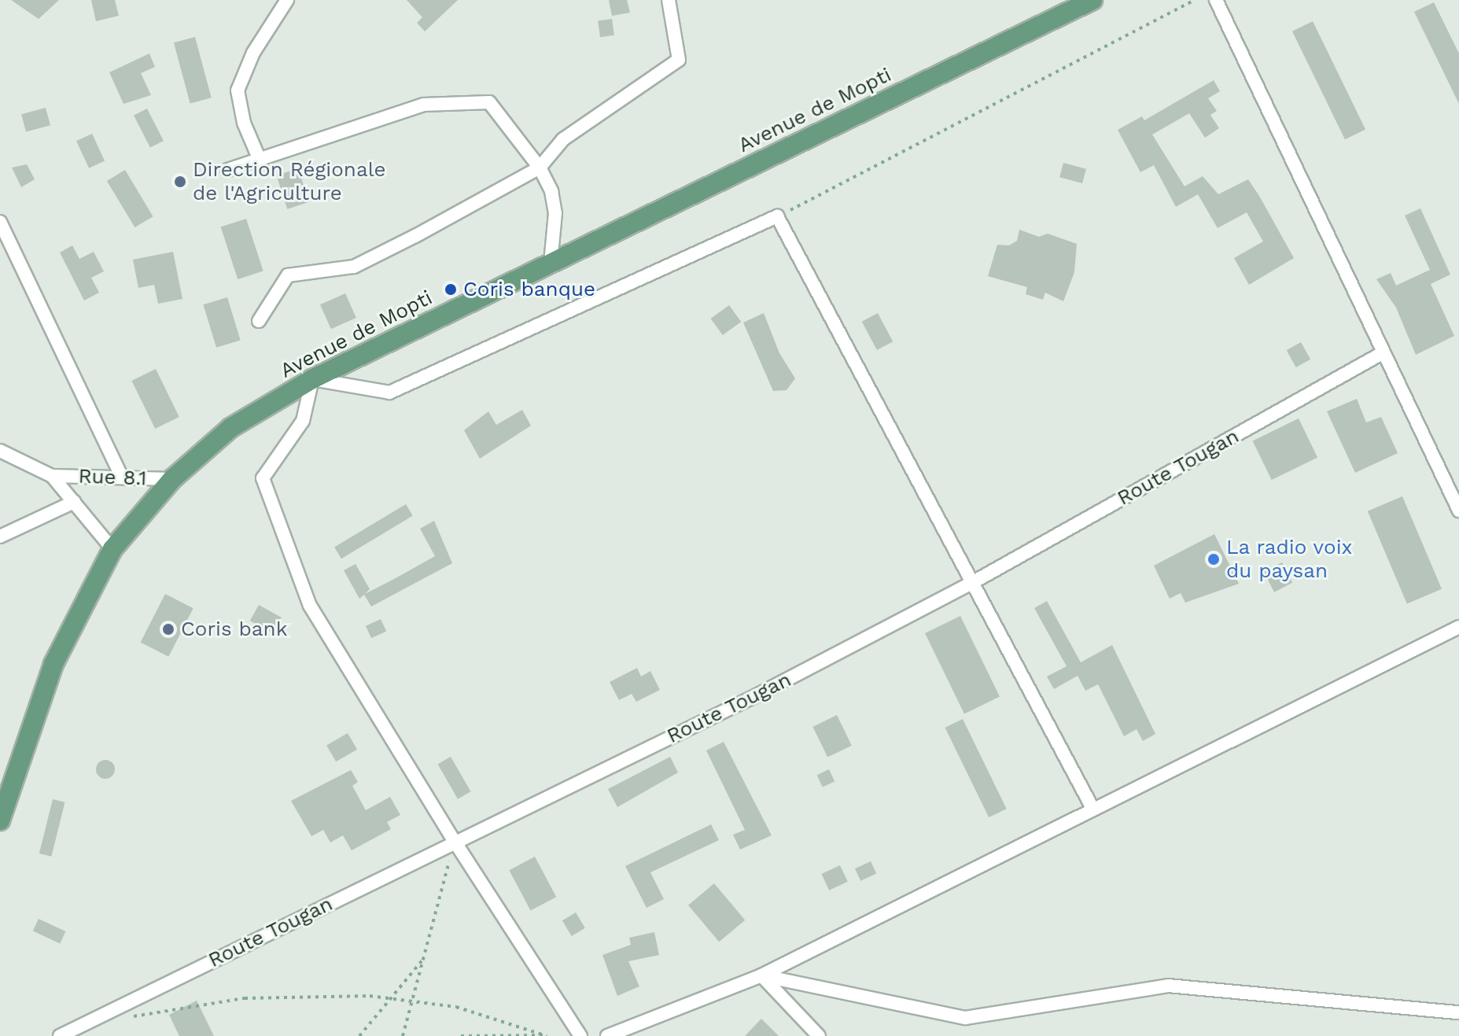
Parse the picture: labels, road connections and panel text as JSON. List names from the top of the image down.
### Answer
{
  "streets": {
    "main road": ["Avenue de Mopti"],
    "street": ["Route Tougan", "Rue 8.1"]
  },
  "crossings": [
    ["Avenue de Mopti", "Rue 8.1"]
  ],
  "places": [
    "Direction Régionale de l'Agriculture",
    "Coris banque",
    "La radio voix du paysan",
    "Coris bank"
  ]
}
